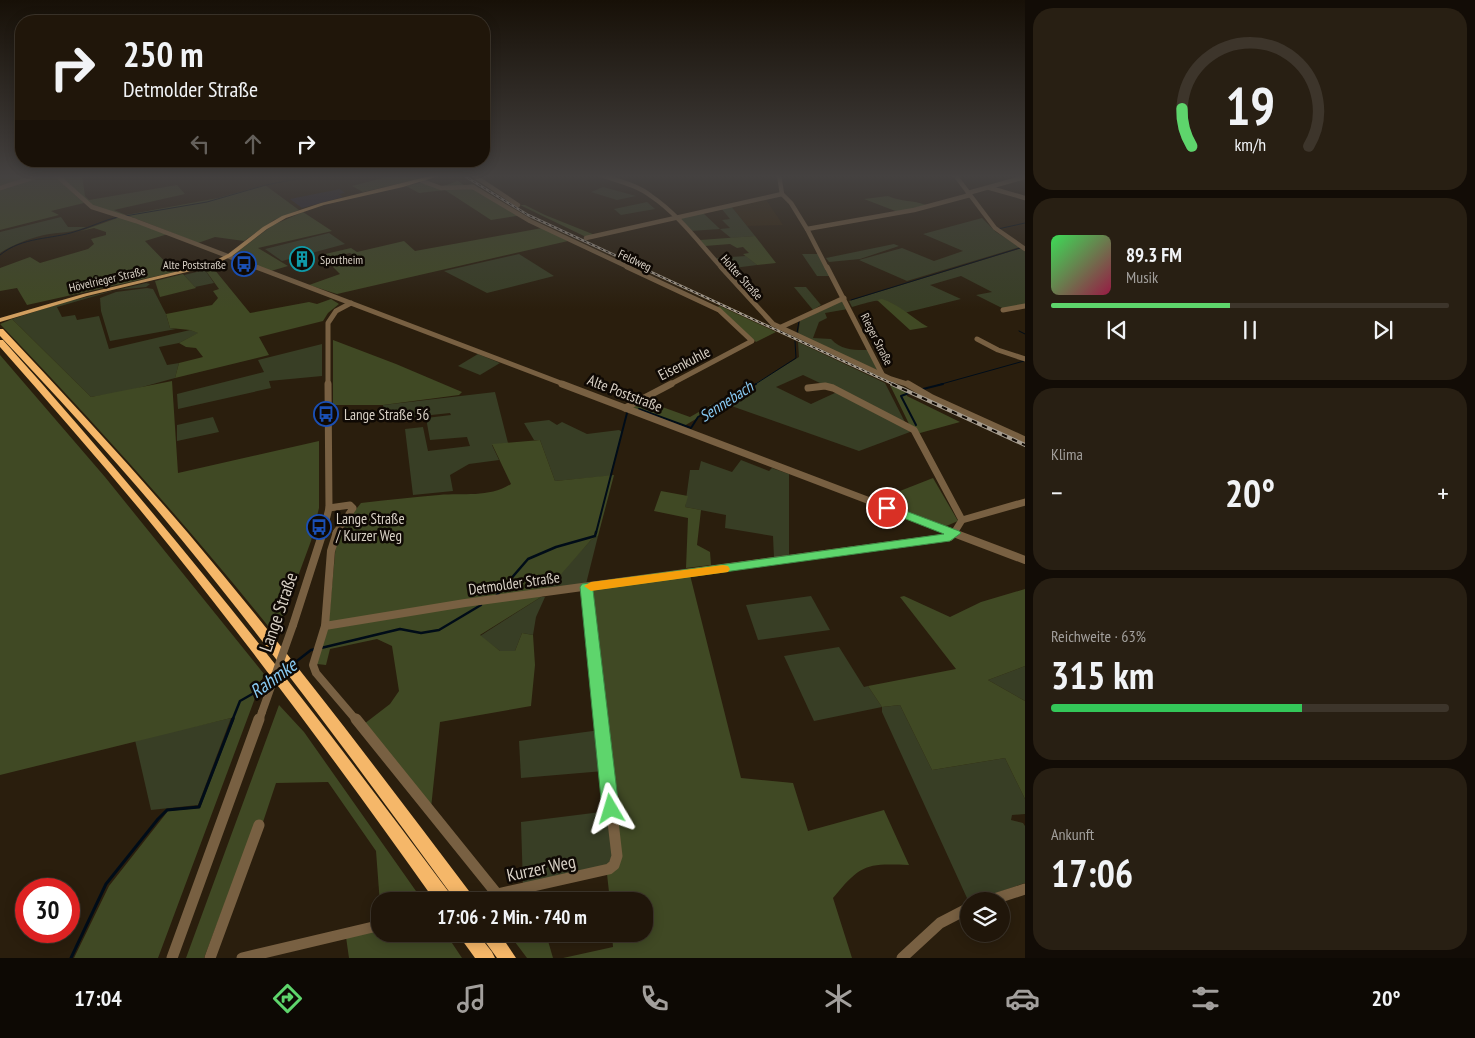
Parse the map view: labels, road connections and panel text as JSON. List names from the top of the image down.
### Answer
{
  "streets": {
    "main road": ["Hövelrieger Straße"],
    "street": [
      "Feldweg",
      "Holter Straße",
      "Rieger Straße",
      "Eisenkuhle",
      "Alte Poststraße",
      "Detmolder Straße",
      "Lange Straße",
      "Kurzer Weg"
    ]
  },
  "crossings": [
    ["Feldweg", "Eisenkuhle"],
    ["Holter Straße", "Rieger Straße"],
    ["Hövelrieger Straße", "Alte Poststraße"],
    ["Eisenkuhle", "Alte Poststraße"],
    ["Alte Poststraße", "Detmolder Straße"],
    ["Alte Poststraße", "Lange Straße"],
    ["Detmolder Straße", "Kurzer Weg"]
  ],
  "water": ["Sennebach", "Rahmke"],
  "places": {
    "building": ["Sportheim"],
    "bus stop": ["Alte Poststraße", "Lange Straße 56", "Lange Straße / Kurzer Weg"]
  },
  "page": {
    "turn": ["250 m", "Detmolder Straße"],
    "song": ["89.3 FM", "Musik"],
    "tile": [
      "Klima",
      ["Reichweite · 63%", "315 km"],
      ["Ankunft", "17:06"]
    ],
    "heat": ["−", "20°", "+"],
    "limit": "30",
    "trip": "17:06 · 2 Min. · 740 m",
    "tabs": ["17:04", "20°"],
    "gauge": ["19", "km/h"]
  }
}
